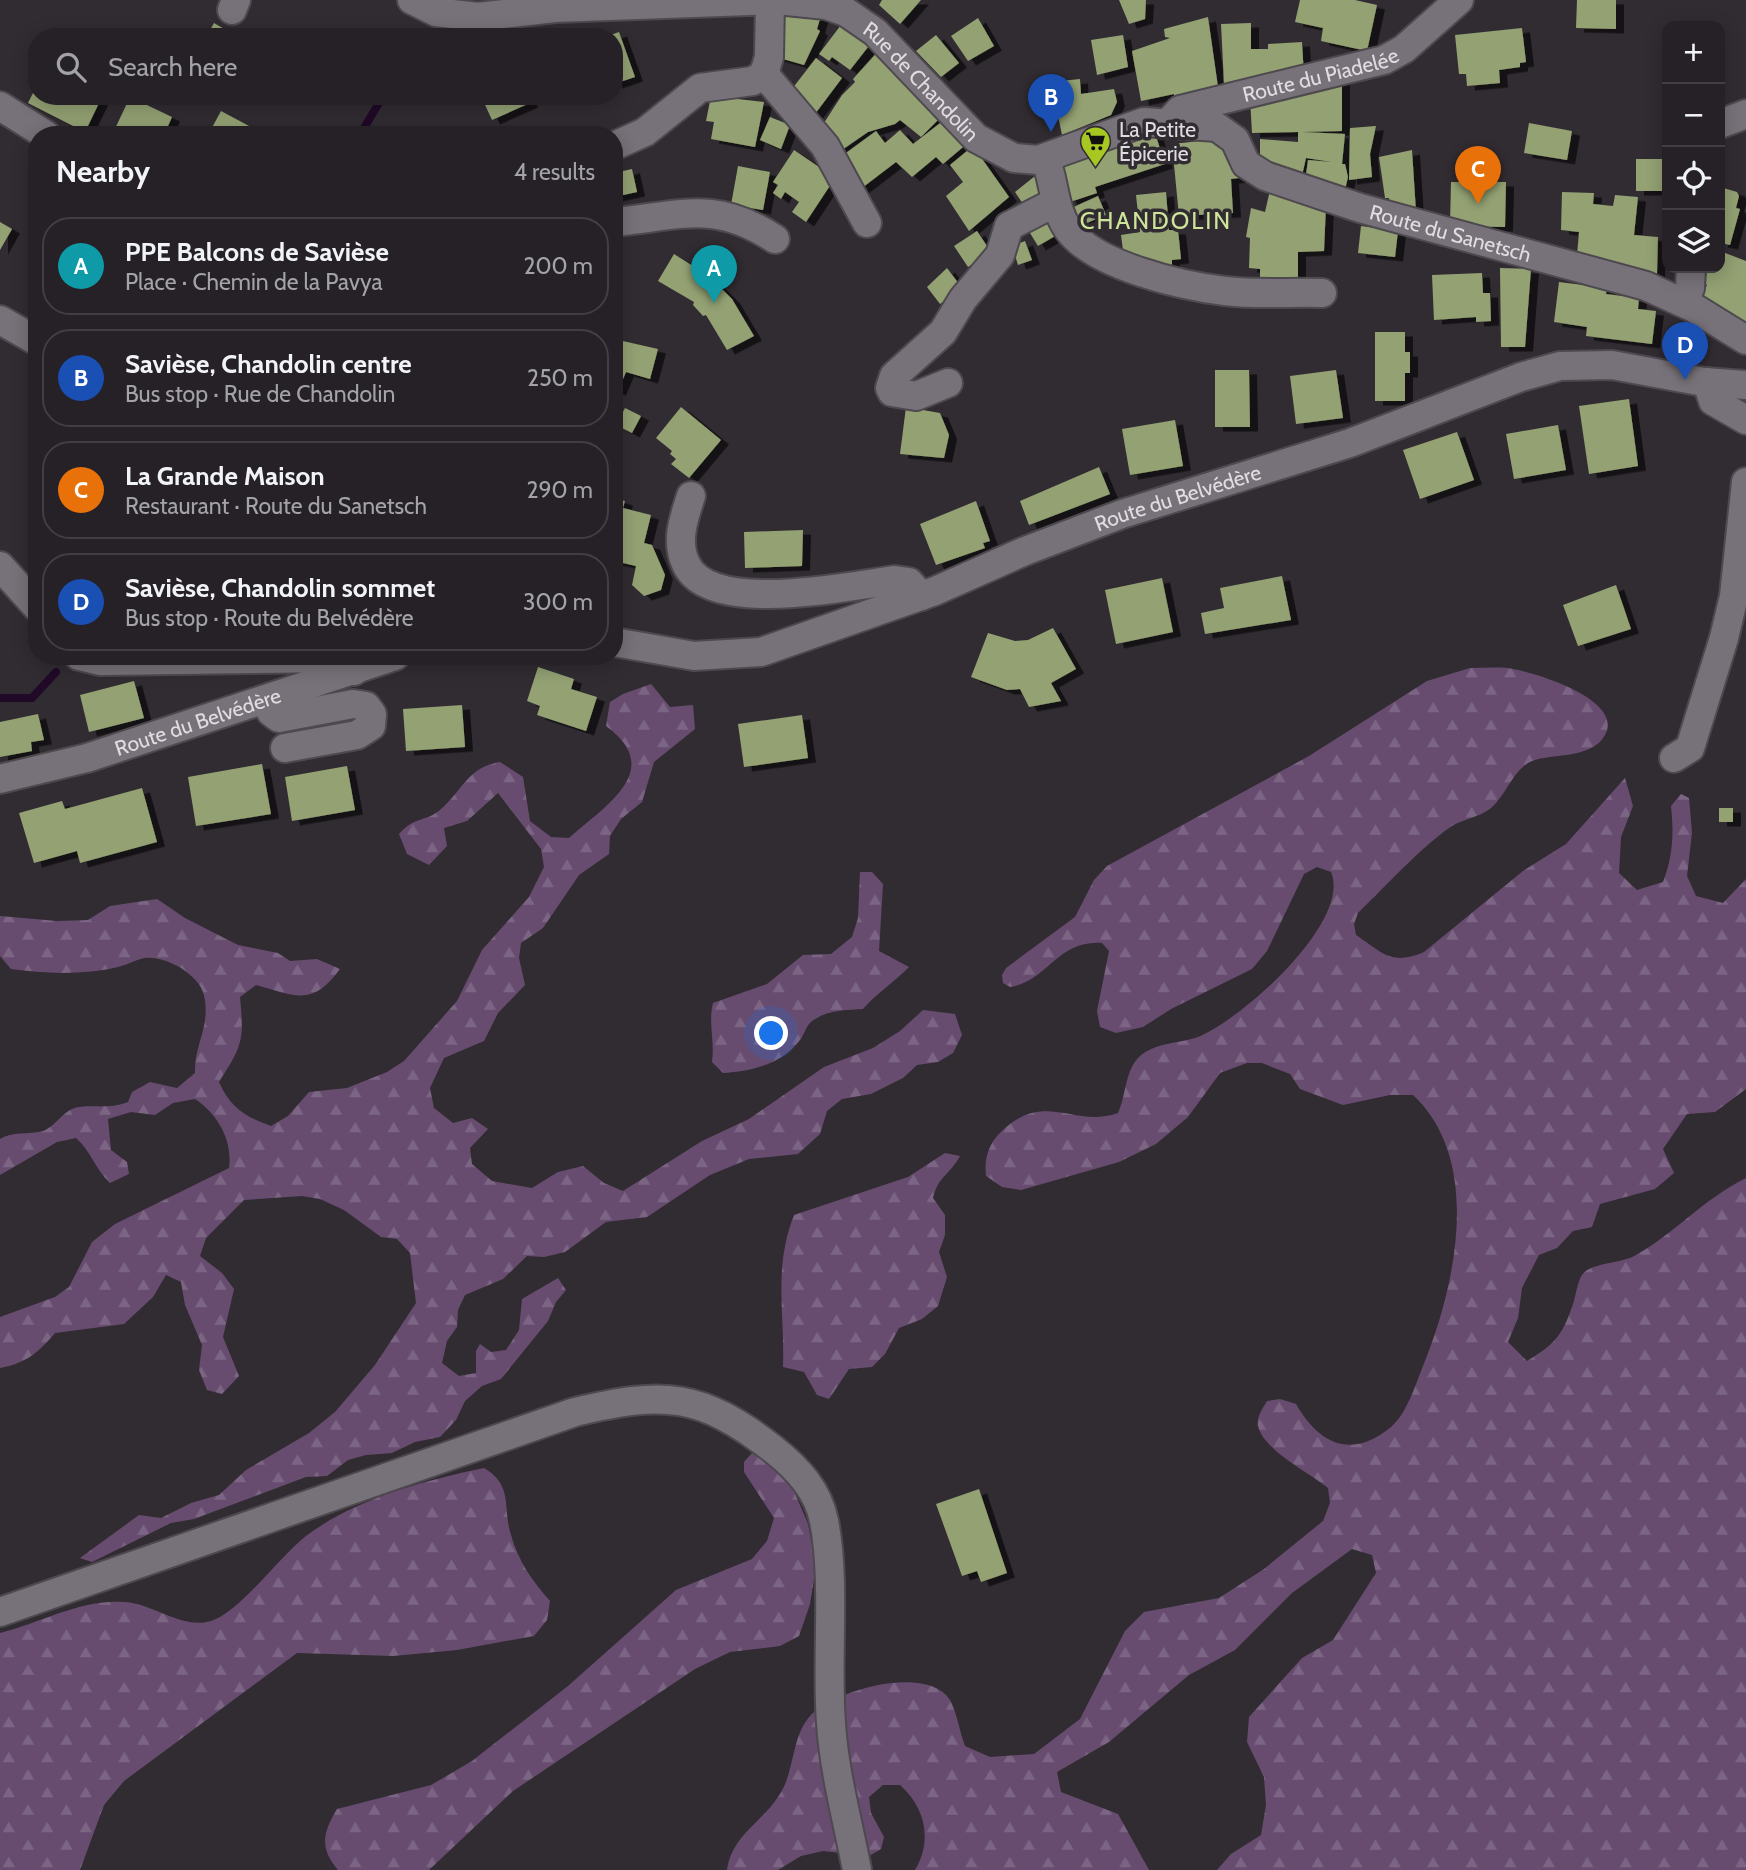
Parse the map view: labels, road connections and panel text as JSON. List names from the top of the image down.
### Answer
{
  "streets": {
    "street": [
      "Route du Piadelée",
      "Rue de Chandolin",
      "Route du Sanetsch",
      "Route du Belvédère"
    ]
  },
  "crossings": [
    ["Route du Piadelée", "Rue de Chandolin"],
    ["Route du Piadelée", "Route du Sanetsch"],
    ["Rue de Chandolin", "Route du Sanetsch"]
  ],
  "districts": ["CHANDOLIN"],
  "places": {
    "supermarket": ["La Petite Épicerie"]
  },
  "page": {
    "map_buttons": ["+", "−"],
    "search": "Search here",
    "pins": [
      "B",
      "C",
      "A",
      "D"
    ],
    "heading": ["Nearby", "4 results"],
    "list": [
      {
        "mark": "A",
        "name": "PPE Balcons de Savièse",
        "note": "Place · Chemin de la Pavya",
        "value": "200 m"
      },
      {
        "mark": "B",
        "name": "Savièse, Chandolin centre",
        "note": "Bus stop · Rue de Chandolin",
        "value": "250 m"
      },
      {
        "mark": "C",
        "name": "La Grande Maison",
        "note": "Restaurant · Route du Sanetsch",
        "value": "290 m"
      },
      {
        "mark": "D",
        "name": "Savièse, Chandolin sommet",
        "note": "Bus stop · Route du Belvédère",
        "value": "300 m"
      }
    ]
  }
}
